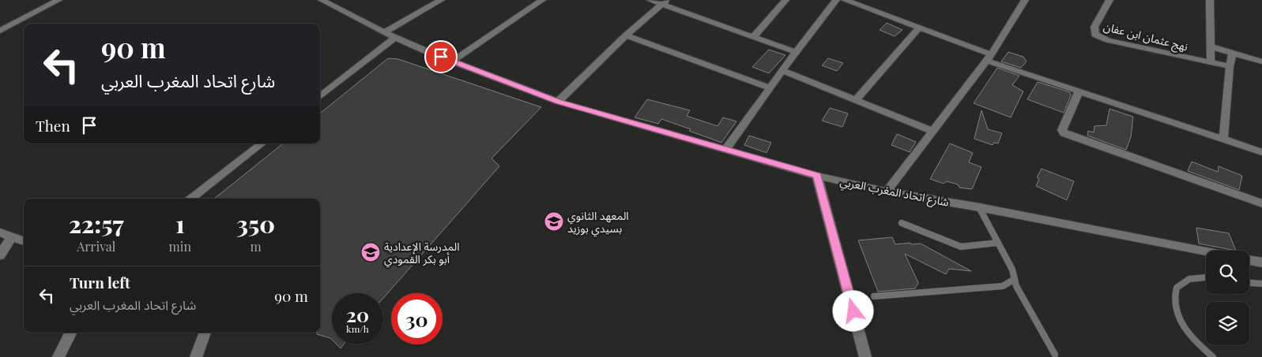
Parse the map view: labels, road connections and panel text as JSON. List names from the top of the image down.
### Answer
{
  "streets": {
    "street": ["نهج عثمان ابن عفان", "شارع اتحاد المغرب العربي"]
  },
  "places": {
    "school or university": ["المعهد الثانوي بسيدي بوزيد", "المدرسة الإعدادية أبو بكر القمودي"]
  },
  "page": {
    "turn": ["90 m", "شارع اتحاد المغرب العربي"],
    "then": "Then",
    "eta": [
      "22:57",
      "Arrival",
      "1",
      "min",
      "350",
      "m"
    ],
    "list": [
      {
        "name": "Turn left",
        "note": "شارع اتحاد المغرب العربي",
        "value": "90 m"
      }
    ],
    "speed": "20 km/h",
    "limit": "30"
  }
}
